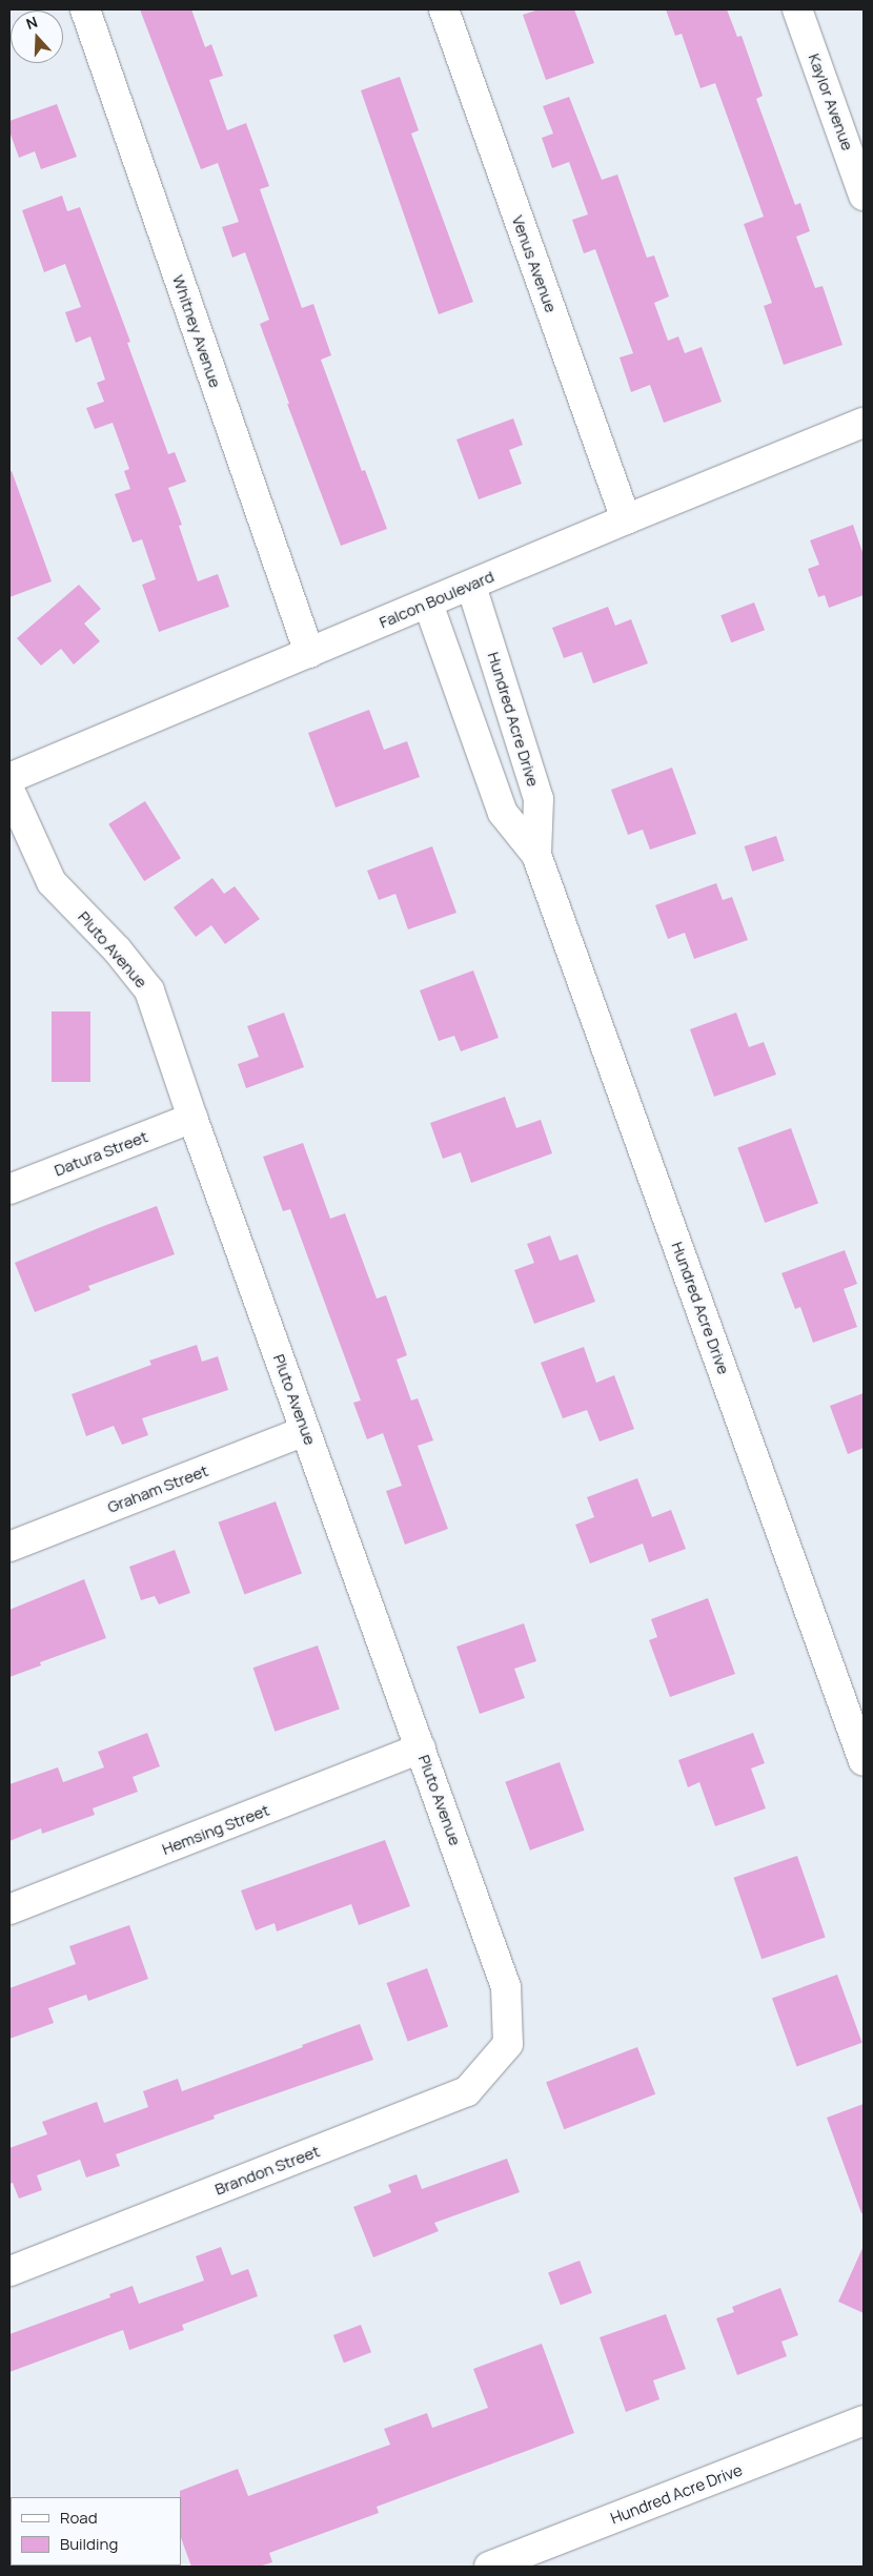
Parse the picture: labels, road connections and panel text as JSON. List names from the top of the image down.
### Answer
{
  "streets": {
    "street": [
      "Kaylor Avenue",
      "Venus Avenue",
      "Whitney Avenue",
      "Falcon Boulevard",
      "Hundred Acre Drive",
      "Pluto Avenue",
      "Datura Street",
      "Graham Street",
      "Hemsing Street",
      "Brandon Street"
    ]
  },
  "crossings": [
    ["Venus Avenue", "Falcon Boulevard"],
    ["Whitney Avenue", "Falcon Boulevard"],
    ["Falcon Boulevard", "Hundred Acre Drive"],
    ["Pluto Avenue", "Datura Street"],
    ["Pluto Avenue", "Graham Street"],
    ["Pluto Avenue", "Hemsing Street"],
    ["Pluto Avenue", "Brandon Street"]
  ],
  "legend": ["Road", "Building"],
  "north": "top"
}
